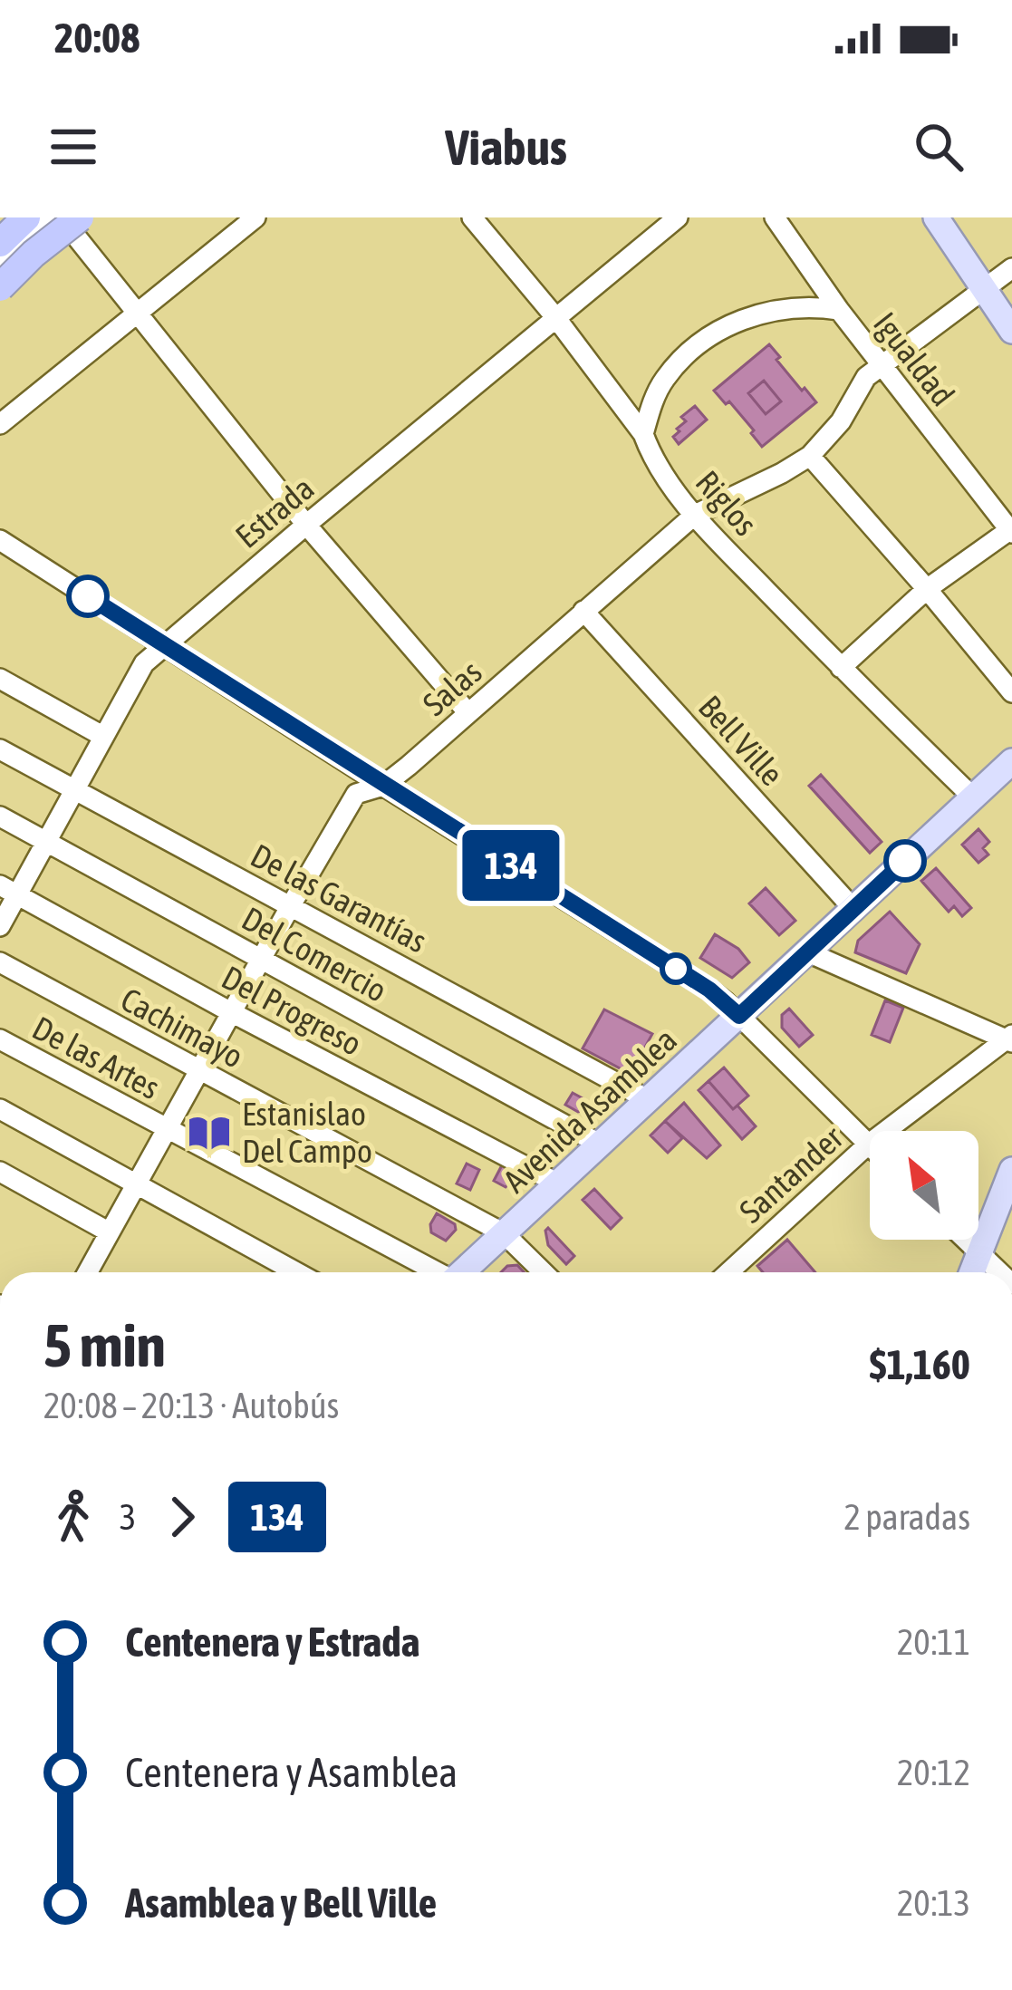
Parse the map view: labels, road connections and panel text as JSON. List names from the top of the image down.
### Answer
{
  "streets": {
    "main road": ["Avenida Asamblea"],
    "street": [
      "Igualdad",
      "Riglos",
      "Estrada",
      "Salas",
      "Bell Ville",
      "De las Garantías",
      "Del Comercio",
      "Del Progreso",
      "Cachimayo",
      "De las Artes",
      "Santander"
    ]
  },
  "crossings": [
    ["Igualdad", "Salas"],
    ["Riglos", "Estrada"],
    ["Riglos", "Salas"],
    ["Riglos", "Avenida Asamblea"],
    ["Estrada", "De las Garantías"],
    ["Estrada", "Del Comercio"],
    ["Estrada", "Del Progreso"],
    ["Salas", "Bell Ville"],
    ["Salas", "De las Garantías"],
    ["Salas", "Del Comercio"],
    ["Salas", "Del Progreso"],
    ["Salas", "Cachimayo"],
    ["Salas", "De las Artes"],
    ["Bell Ville", "Avenida Asamblea"],
    ["De las Garantías", "Avenida Asamblea"],
    ["Del Comercio", "Avenida Asamblea"],
    ["Del Progreso", "Avenida Asamblea"],
    ["Cachimayo", "Avenida Asamblea"]
  ],
  "places": {
    "library": ["Estanislao Del Campo"]
  },
  "lines": ["bus line 134"],
  "north": "top left",
  "page": {
    "status": "20:08",
    "header": "Viabus",
    "on_map": "134",
    "heading": ["5 min", "20:08 – 20:13 · Autobús", "$1,160"],
    "legs": ["3", "134", "2 paradas"],
    "list": [
      {
        "name": "Centenera y Estrada",
        "value": "20:11"
      },
      {
        "name": "Centenera y Asamblea",
        "value": "20:12"
      },
      {
        "name": "Asamblea y Bell Ville",
        "value": "20:13"
      }
    ]
  }
}
